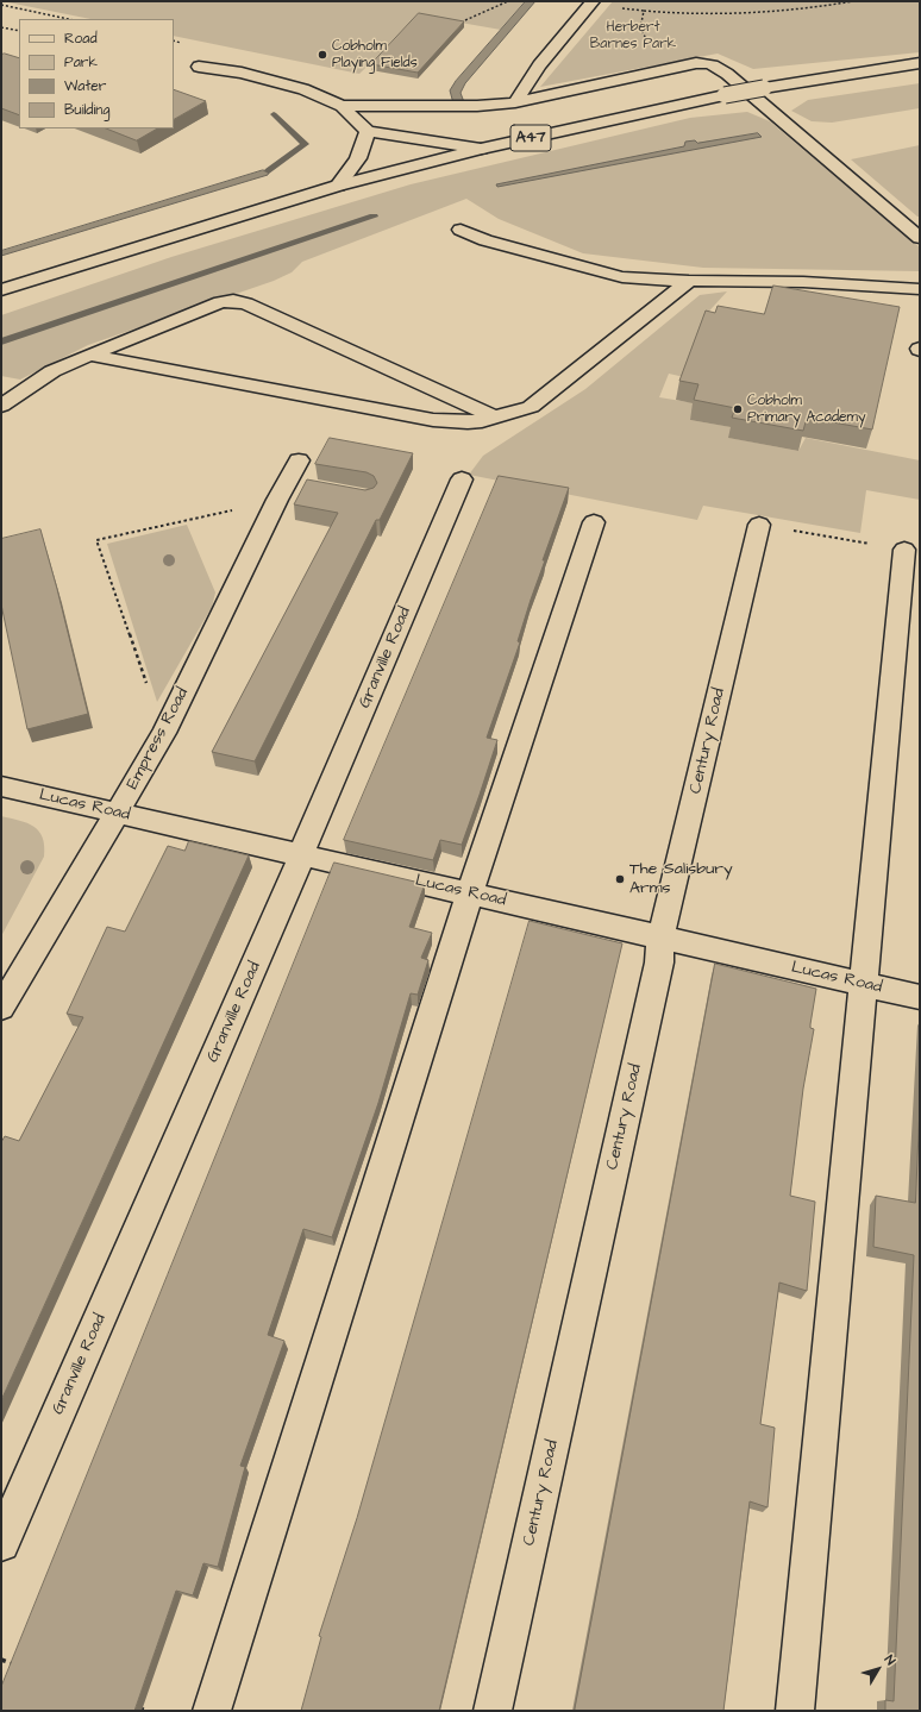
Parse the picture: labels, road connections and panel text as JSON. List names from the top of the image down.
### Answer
{
  "streets": {
    "main road": [
      "A47",
      "Granville Road",
      "Empress Road",
      "Century Road",
      "Lucas Road"
    ]
  },
  "crossings": [
    ["Granville Road", "Lucas Road"],
    ["Empress Road", "Lucas Road"],
    ["Century Road", "Lucas Road"]
  ],
  "parks": ["Herbert Barnes Park"],
  "places": ["Cobholm Playing Fields", "Cobholm Primary Academy", "The Salisbury Arms"],
  "legend": [
    "Road",
    "Park",
    "Water",
    "Building"
  ],
  "north": "top right"
}
